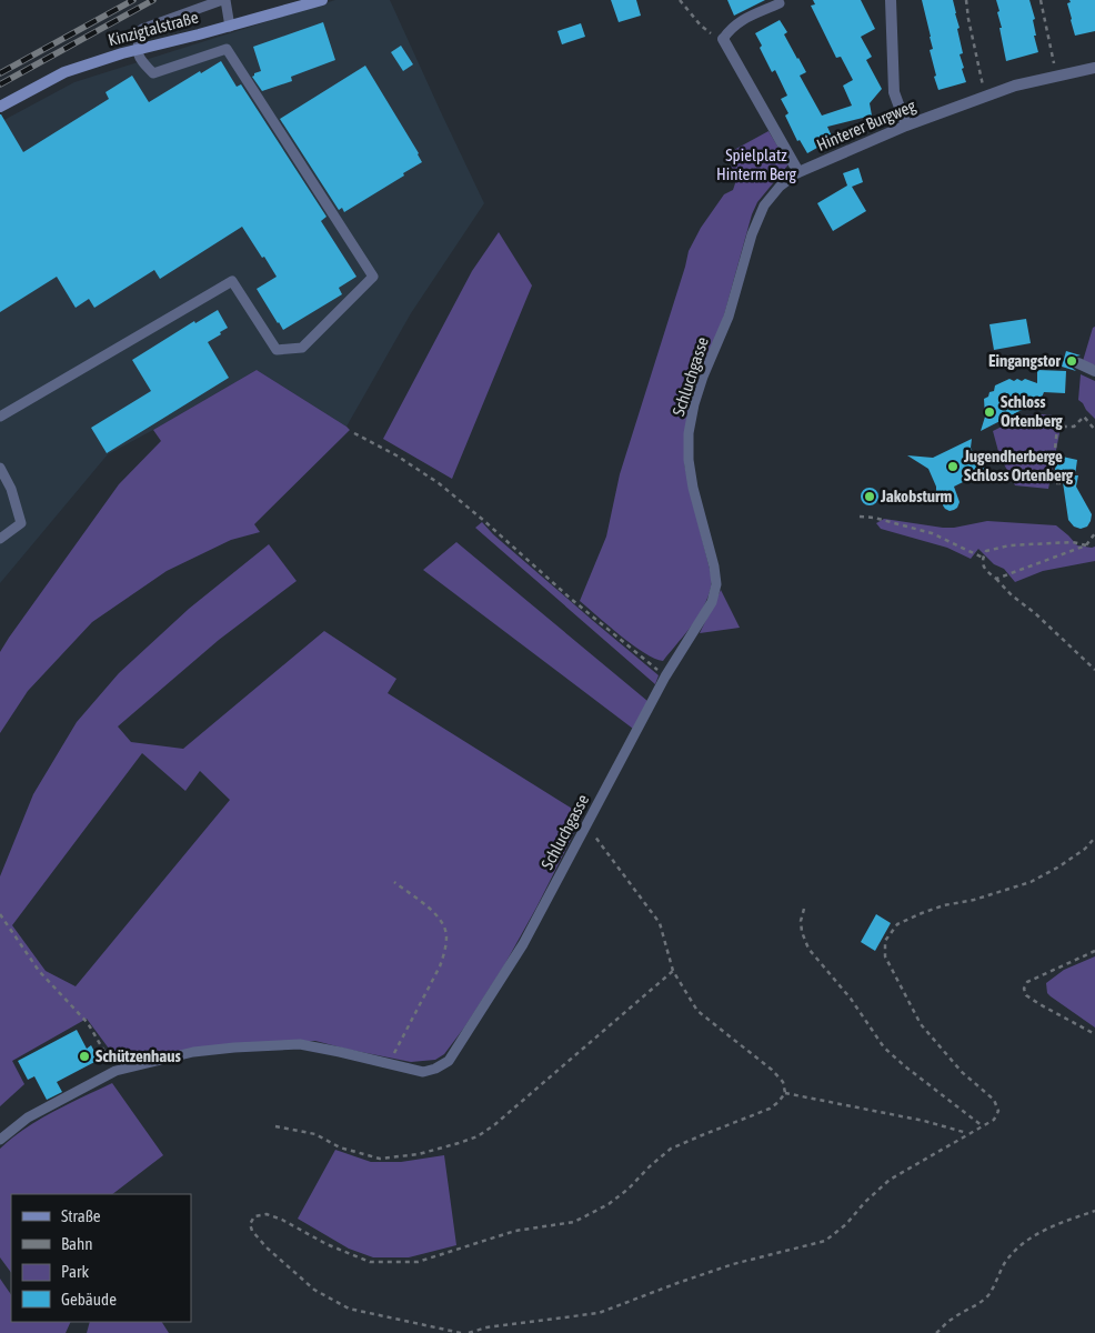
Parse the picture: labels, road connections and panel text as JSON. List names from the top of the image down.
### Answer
{
  "streets": {
    "main road": ["Kinzigtalstraße"],
    "street": ["Hinterer Burgweg"],
    "lane": ["Schluchgasse"]
  },
  "crossings": [
    ["Hinterer Burgweg", "Schluchgasse"]
  ],
  "parks": ["Spielplatz Hinterm Berg"],
  "places": [
    "Eingangstor",
    "Schloss Ortenberg",
    "Jugendherberge Schloss Ortenberg",
    "Jakobsturm",
    "Schützenhaus"
  ],
  "legend": [
    "Straße",
    "Bahn",
    "Park",
    "Gebäude"
  ]
}
